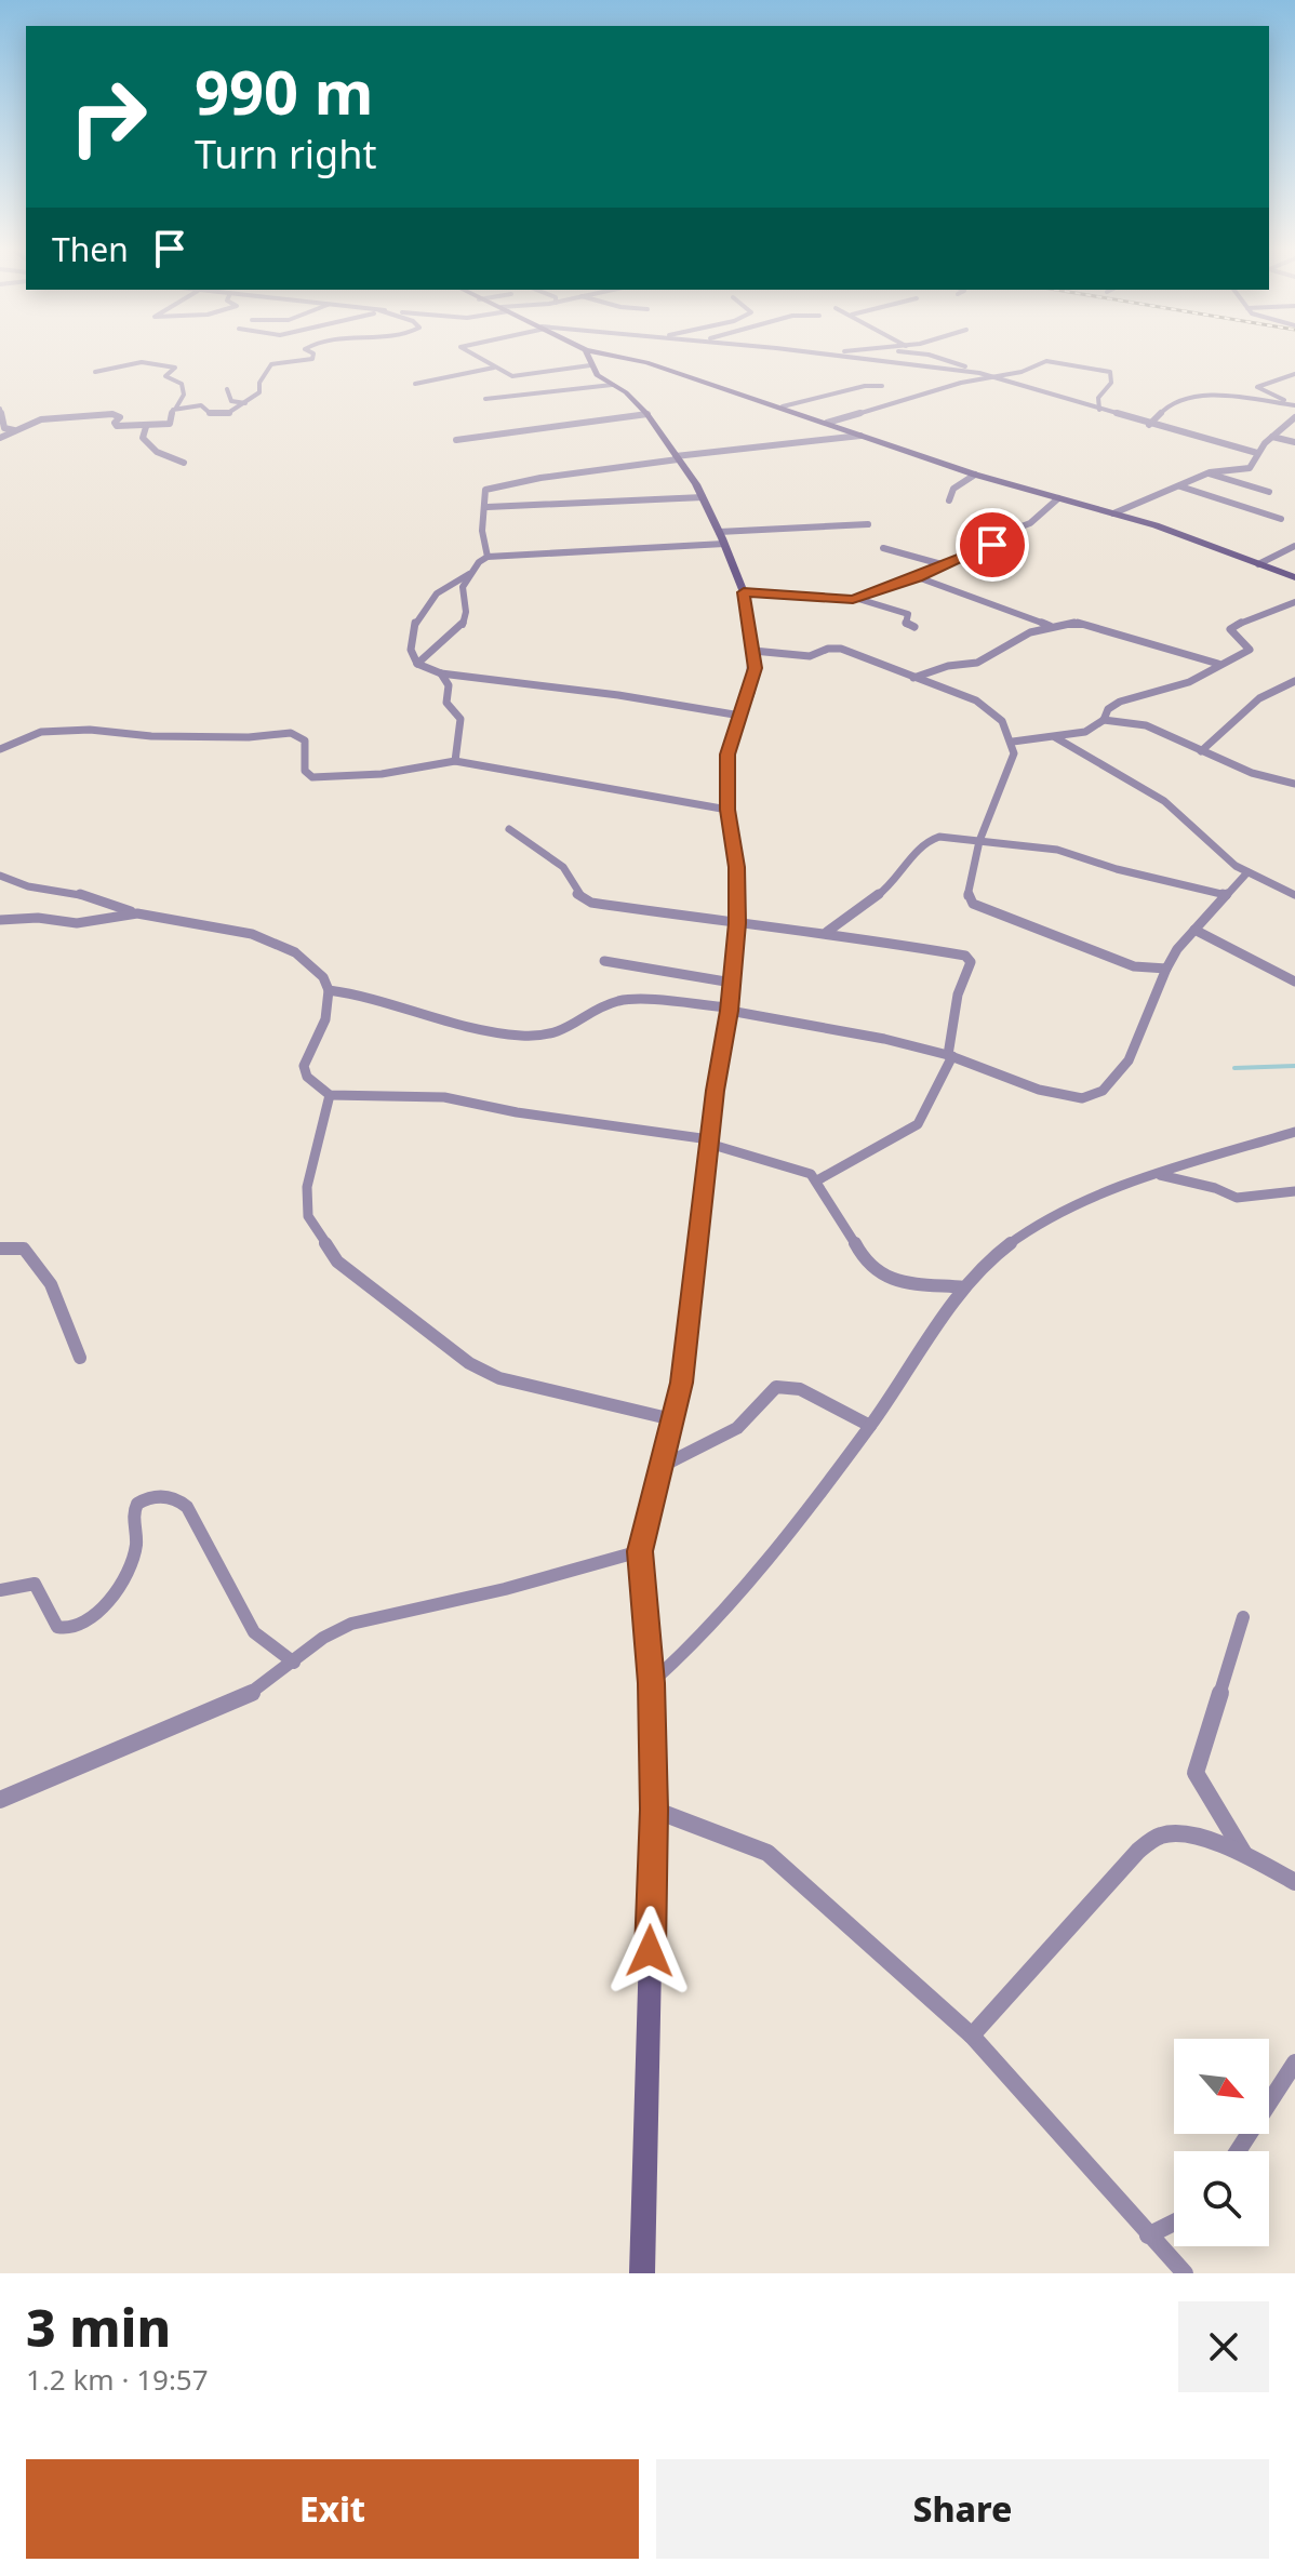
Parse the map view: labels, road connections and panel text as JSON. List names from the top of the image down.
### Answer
{
  "north": "bottom right",
  "page": {
    "turn": ["990 m", "Turn right"],
    "then": "Then",
    "heading": ["3 min", "1.2 km · 19:57"],
    "buttons": ["Exit", "Share"]
  }
}
